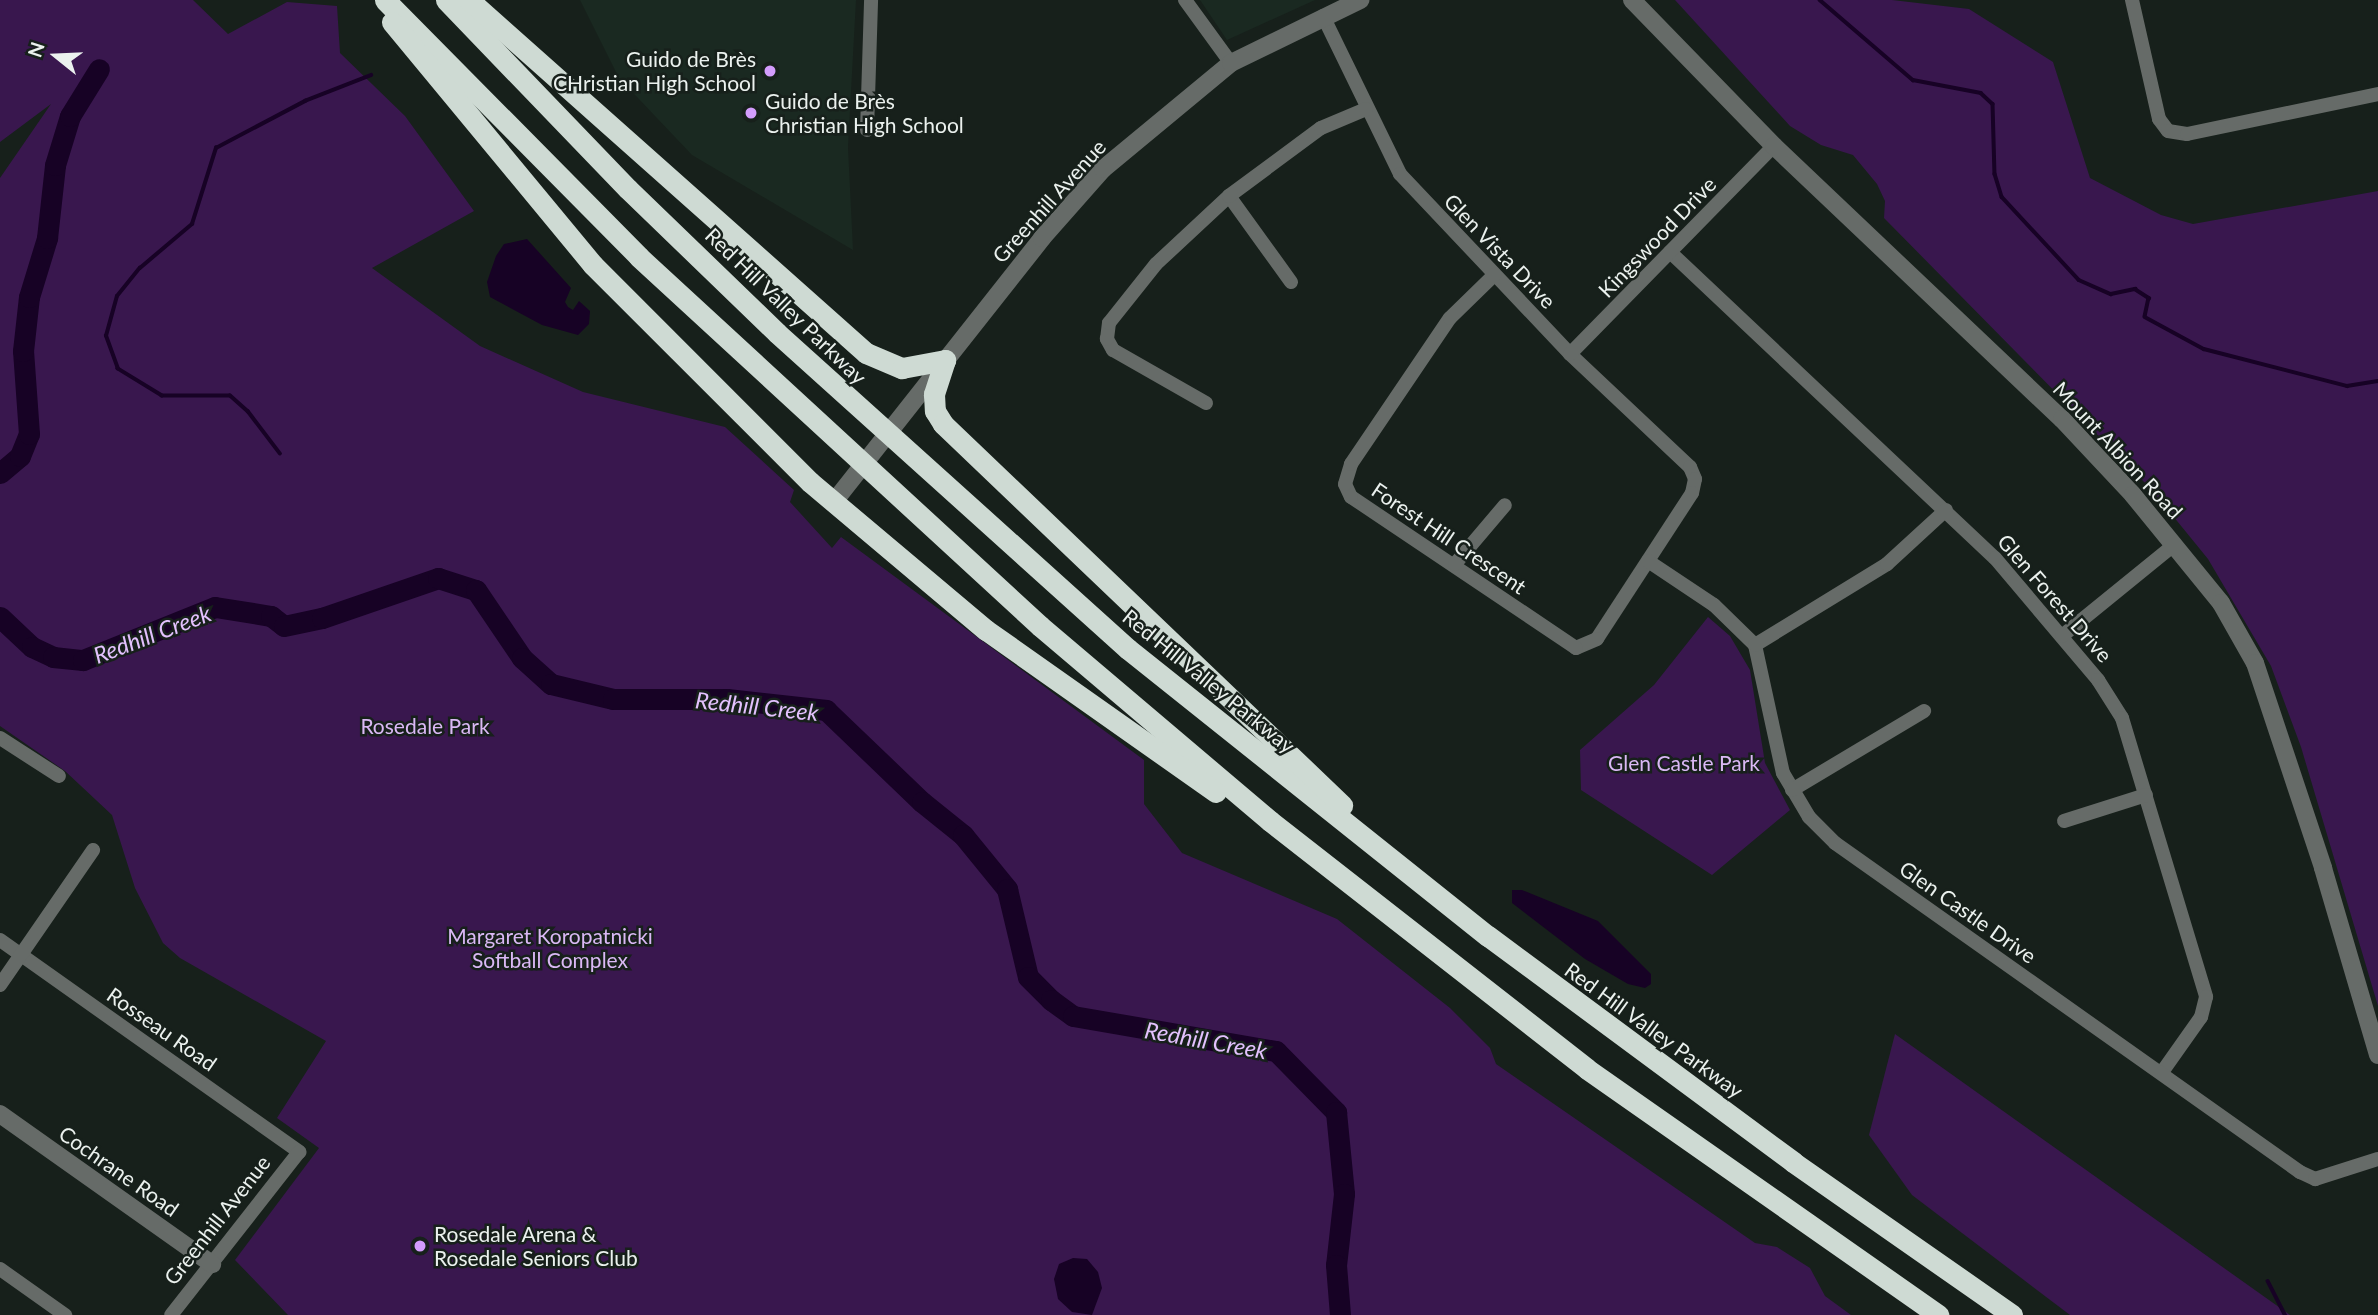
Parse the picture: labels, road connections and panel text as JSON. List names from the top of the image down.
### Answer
{
  "streets": {
    "highway": ["Red Hill Valley Parkway"],
    "street": [
      "Greenhill Avenue",
      "Kingswood Drive",
      "Glen Vista Drive",
      "Mount Albion Road",
      "Forest Hill Crescent",
      "Glen Forest Drive",
      "Glen Castle Drive",
      "Rosseau Road",
      "Cochrane Road"
    ]
  },
  "crossings": [
    ["Greenhill Avenue", "Glen Vista Drive"],
    ["Greenhill Avenue", "Rosseau Road"],
    ["Greenhill Avenue", "Cochrane Road"],
    ["Kingswood Drive", "Glen Vista Drive"],
    ["Kingswood Drive", "Mount Albion Road"],
    ["Kingswood Drive", "Glen Forest Drive"],
    ["Glen Vista Drive", "Forest Hill Crescent"],
    ["Glen Forest Drive", "Glen Castle Drive"]
  ],
  "water": ["Redhill Creek"],
  "parks": ["Rosedale Park", "Glen Castle Park", "Margaret Koropatnicki Softball Complex"],
  "places": ["Guido de Brès CHristian High School", "Guido de Brès Christian High School", "Rosedale Arena & Rosedale Seniors Club"],
  "north": "left"
}
